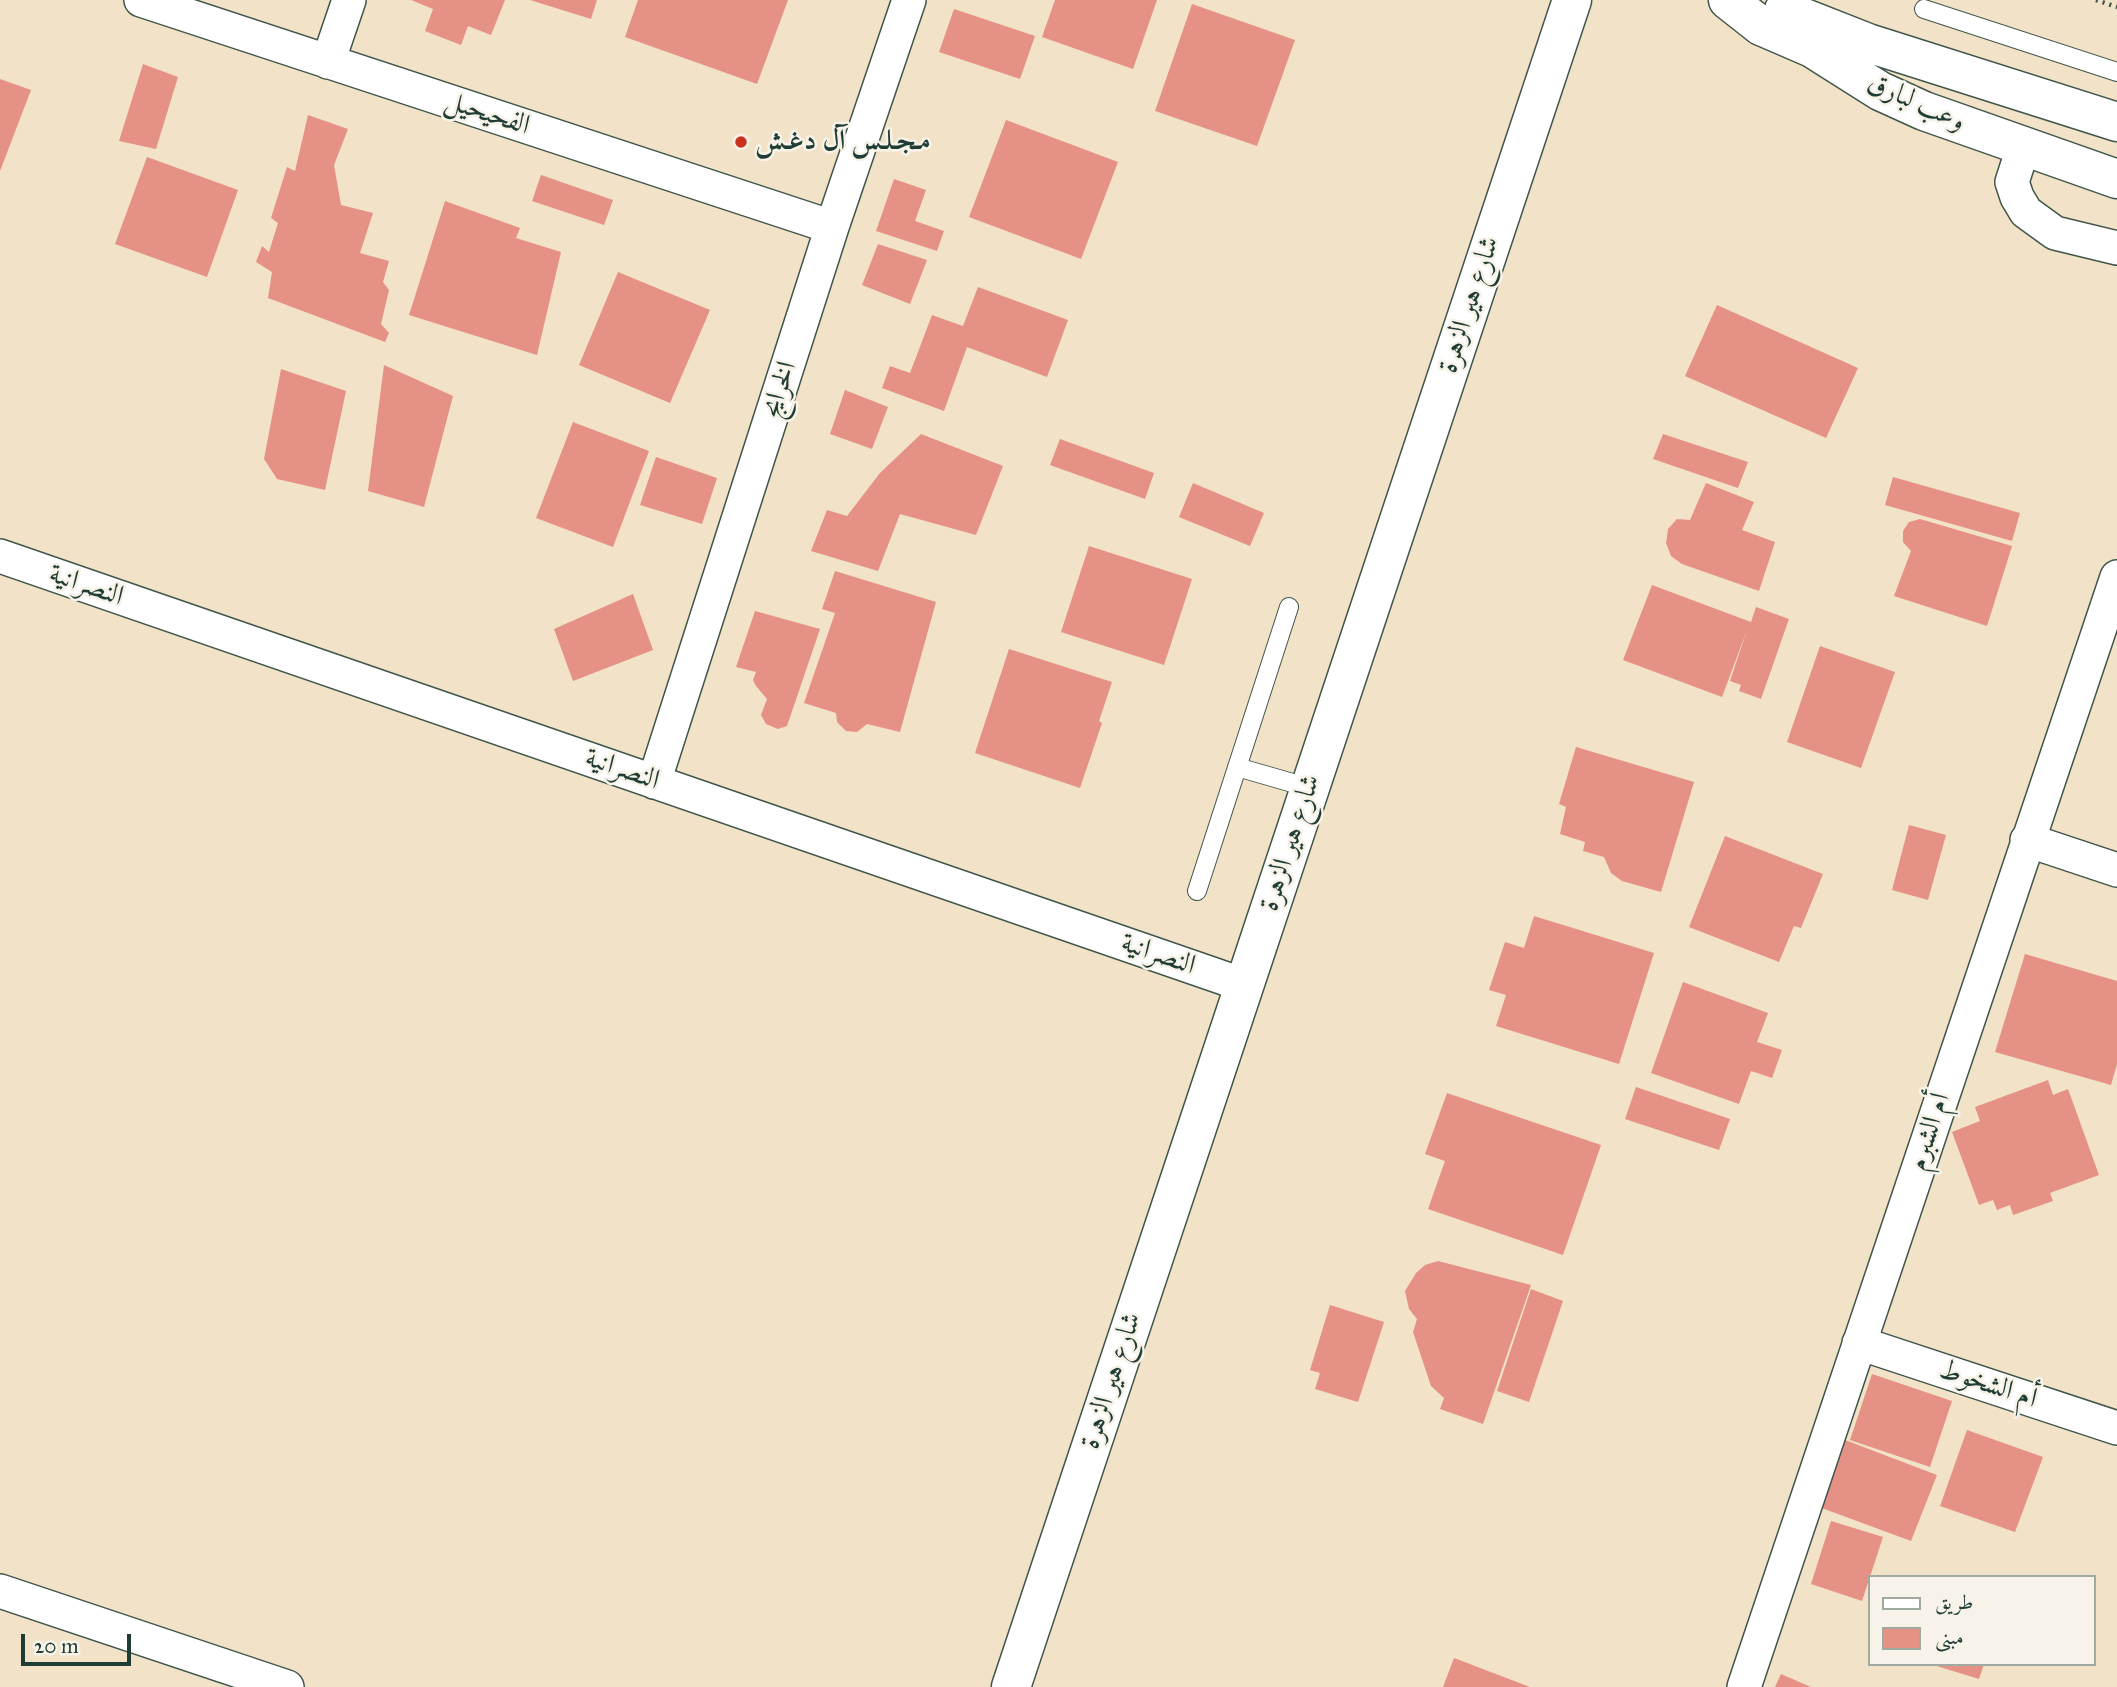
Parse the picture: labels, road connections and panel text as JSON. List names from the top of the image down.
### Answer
{
  "streets": {
    "street": [
      "وعب لبارق",
      "الفحيحيل",
      "شارع هير الزهرة",
      "الخرايج",
      "النصرانية",
      "أم الشبرم",
      "أم الشخوط"
    ]
  },
  "crossings": [
    ["الفحيحيل", "الخرايج"],
    ["شارع هير الزهرة", "النصرانية"],
    ["الخرايج", "النصرانية"],
    ["أم الشبرم", "أم الشخوط"]
  ],
  "places": ["مـجـلـس آل دغـش"],
  "legend": ["طريق", "مبنى"],
  "scale_bar": "20 m"
}
